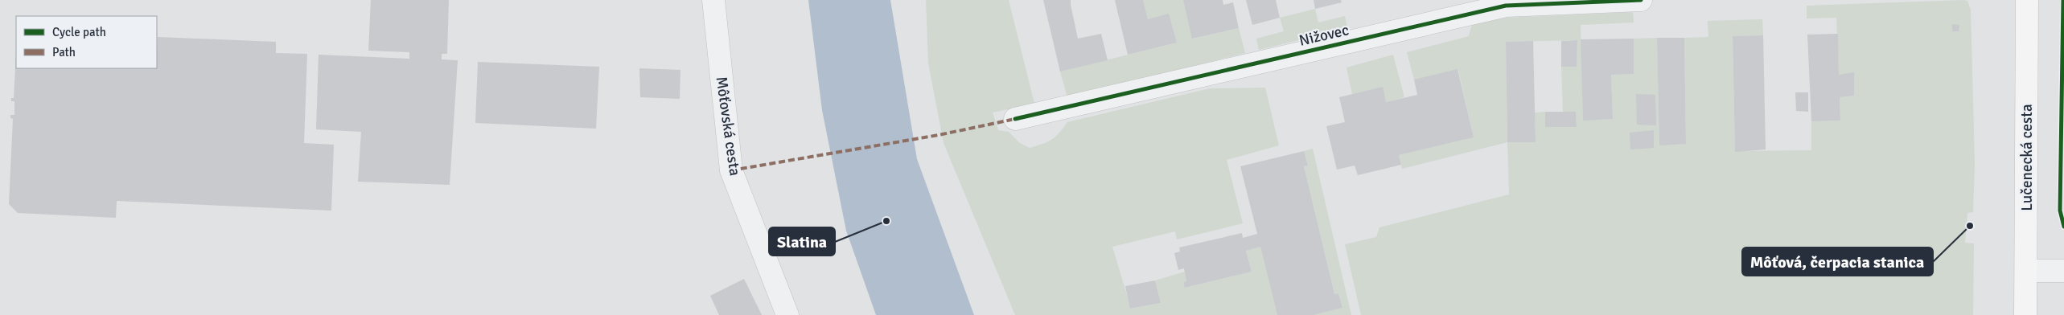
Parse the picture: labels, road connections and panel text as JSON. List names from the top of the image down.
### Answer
{
  "streets": {
    "main road": ["Lučenecká cesta"],
    "street": ["Nižovec", "Môťovská cesta"]
  },
  "places": ["Slatina", "Môťová, čerpacia stanica"],
  "legend": ["Cycle path", "Path"]
}
